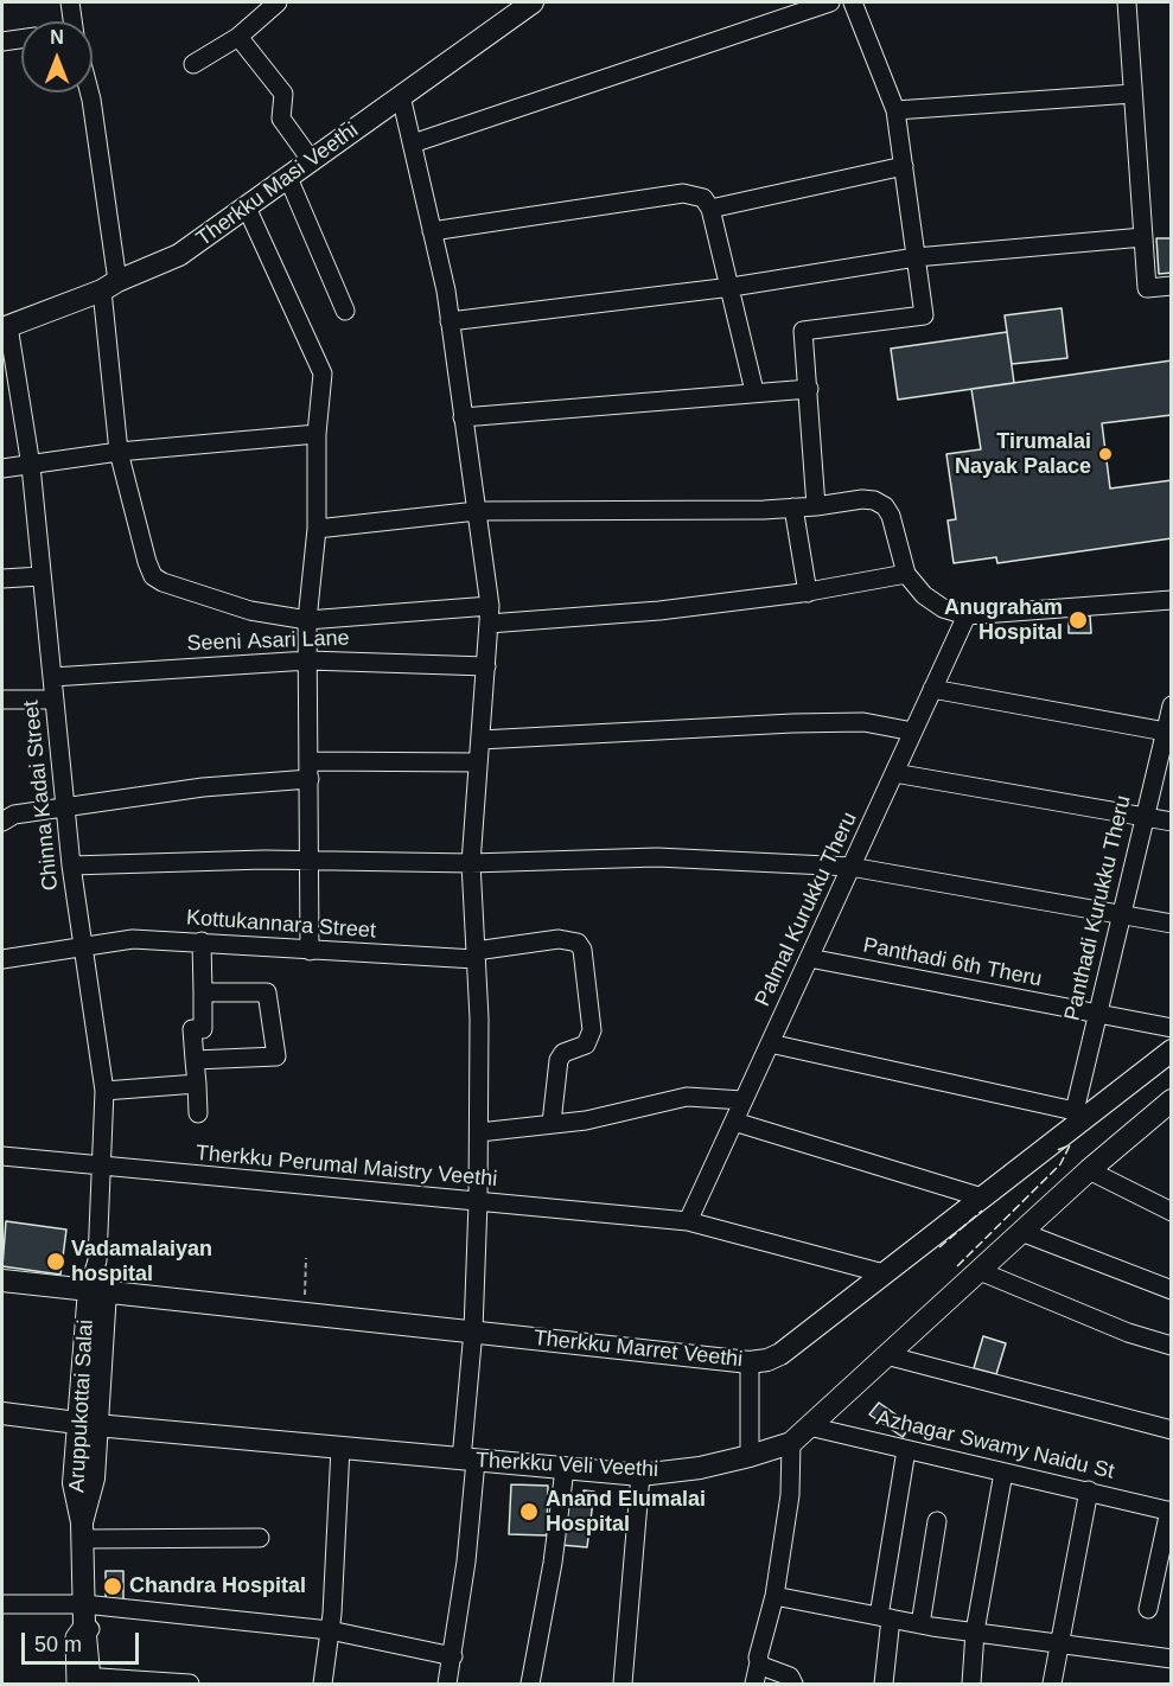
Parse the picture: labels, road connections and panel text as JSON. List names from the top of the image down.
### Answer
{
  "streets": {
    "main road": [
      "Therkku Masi Veethi",
      "Therkku Marret Veethi",
      "Aruppukottai Salai",
      "Therkku Veli Veethi"
    ],
    "street": [
      "Seeni Asari Lane",
      "Chinna Kadai Street",
      "Panthadi Kurukku Theru",
      "Palmal Kurukku Theru",
      "Kottukannara Street",
      "Panthadi 6th Theru",
      "Therkku Perumal Maistry Veethi",
      "Azhagar Swamy Naidu St"
    ]
  },
  "crossings": [
    ["Therkku Masi Veethi", "Chinna Kadai Street"],
    ["Seeni Asari Lane", "Chinna Kadai Street"],
    ["Chinna Kadai Street", "Kottukannara Street"],
    ["Chinna Kadai Street", "Therkku Perumal Maistry Veethi"],
    ["Chinna Kadai Street", "Therkku Marret Veethi"],
    ["Chinna Kadai Street", "Aruppukottai Salai"],
    ["Panthadi Kurukku Theru", "Panthadi 6th Theru"],
    ["Panthadi Kurukku Theru", "Therkku Marret Veethi"],
    ["Palmal Kurukku Theru", "Panthadi 6th Theru"],
    ["Palmal Kurukku Theru", "Therkku Perumal Maistry Veethi"],
    ["Therkku Perumal Maistry Veethi", "Therkku Marret Veethi"],
    ["Therkku Marret Veethi", "Aruppukottai Salai"],
    ["Aruppukottai Salai", "Therkku Veli Veethi"],
    ["Azhagar Swamy Naidu St", "Therkku Veli Veethi"]
  ],
  "places": [
    "Tirumalai Nayak Palace",
    "Anugraham Hospital",
    "Vadamalaiyan hospital",
    "Anand Elumalai Hospital",
    "Chandra Hospital"
  ],
  "scale_bar": "50 m",
  "north": "top"
}
